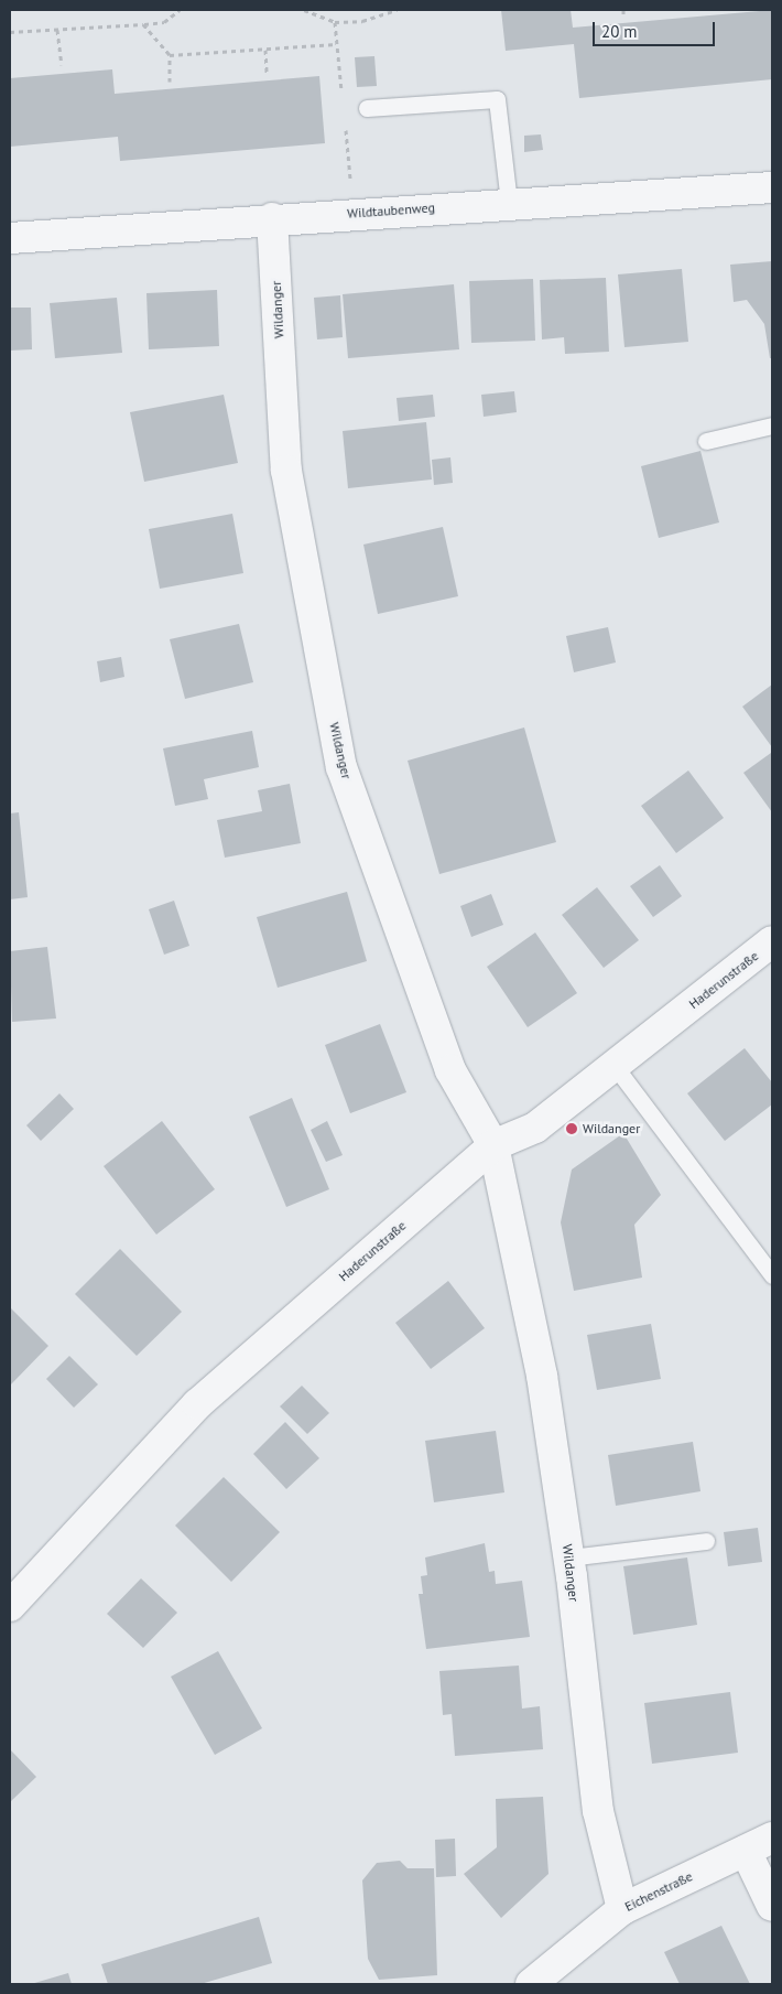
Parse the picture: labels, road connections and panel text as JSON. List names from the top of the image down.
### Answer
{
  "streets": {
    "street": [
      "Wildtaubenweg",
      "Wildanger",
      "Haderunstraße",
      "Eichenstraße"
    ]
  },
  "crossings": [
    ["Wildtaubenweg", "Wildanger"],
    ["Wildanger", "Haderunstraße"],
    ["Wildanger", "Eichenstraße"]
  ],
  "places": ["Wildanger"],
  "scale_bar": "20 m"
}
